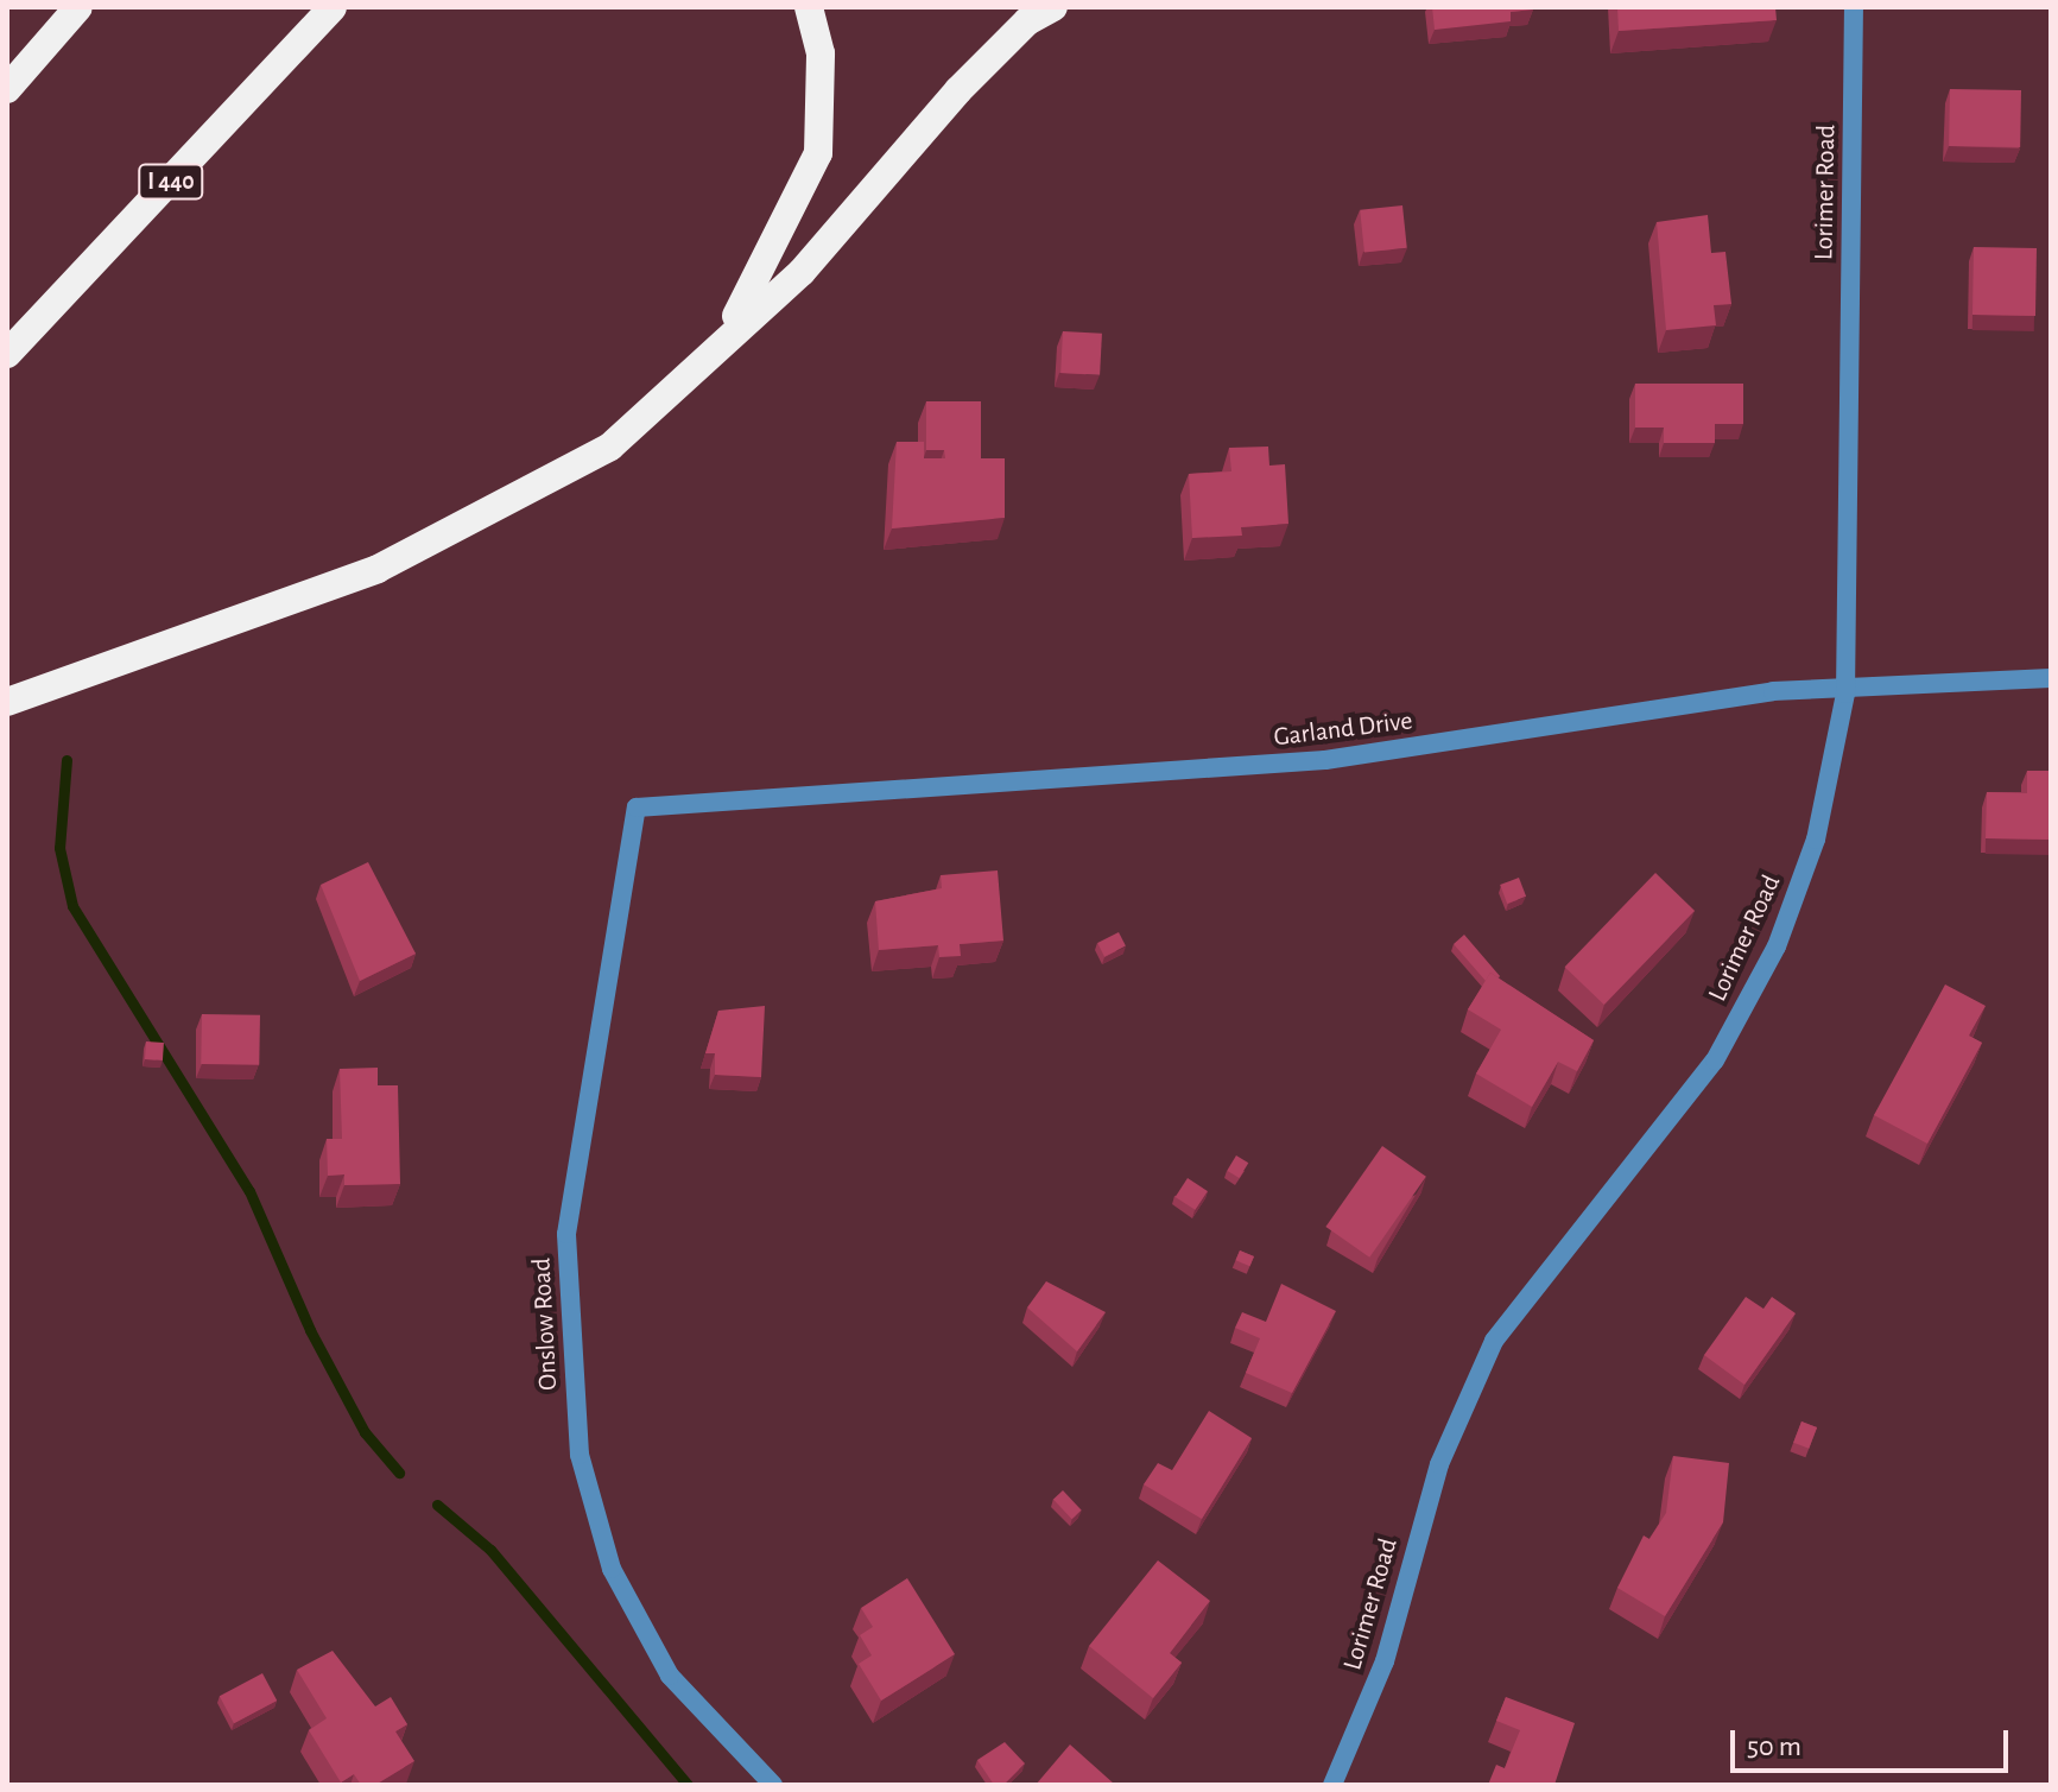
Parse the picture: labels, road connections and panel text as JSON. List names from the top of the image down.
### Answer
{
  "streets": {
    "highway": ["I 440"],
    "street": ["Lorimer Road", "Garland Drive", "Onslow Road"]
  },
  "crossings": [
    ["Lorimer Road", "Garland Drive"],
    ["Garland Drive", "Onslow Road"]
  ],
  "scale_bar": "50 m"
}
